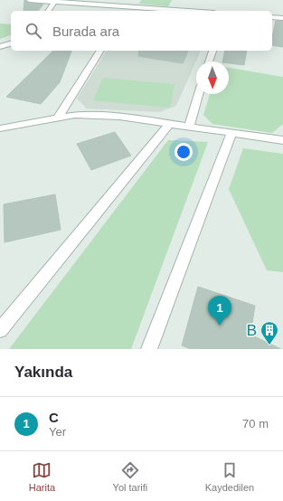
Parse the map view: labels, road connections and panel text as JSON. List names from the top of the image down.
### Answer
{
  "places": {
    "building": ["B"]
  },
  "north": "bottom",
  "page": {
    "search": "Burada ara",
    "pins": "1",
    "heading": "Yakında",
    "list": [
      {
        "mark": "1",
        "name": "C",
        "note": "Yer",
        "value": "70 m"
      }
    ],
    "nav": ["Harita", "Yol tarifi", "Kaydedilen"]
  }
}
